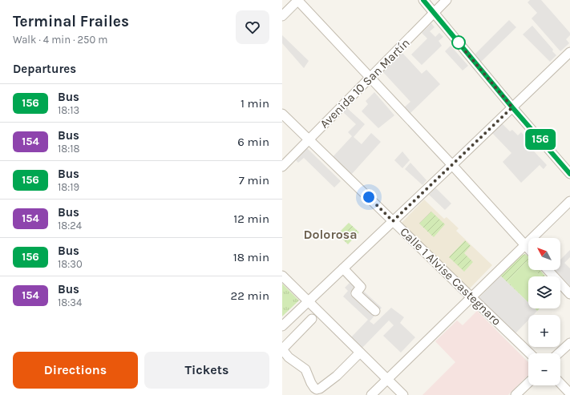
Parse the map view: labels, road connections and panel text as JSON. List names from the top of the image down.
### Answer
{
  "streets": {
    "street": ["Avenida 10 San Martín", "Calle 1 Alvise Castegnaro"]
  },
  "crossings": [
    ["Avenida 10 San Martín", "Calle 1 Alvise Castegnaro"]
  ],
  "districts": ["Dolorosa"],
  "lines": ["bus line 156"],
  "north": "top left",
  "page": {
    "heading": [
      ["Terminal Frailes", "Walk · 4 min · 250 m"],
      "Departures"
    ],
    "on_map": "156",
    "list": [
      {
        "mark": "156",
        "name": "Bus",
        "note": "18:13",
        "value": "1 min"
      },
      {
        "mark": "154",
        "name": "Bus",
        "note": "18:18",
        "value": "6 min"
      },
      {
        "mark": "156",
        "name": "Bus",
        "note": "18:19",
        "value": "7 min"
      },
      {
        "mark": "154",
        "name": "Bus",
        "note": "18:24",
        "value": "12 min"
      },
      {
        "mark": "156",
        "name": "Bus",
        "note": "18:30",
        "value": "18 min"
      },
      {
        "mark": "154",
        "name": "Bus",
        "note": "18:34",
        "value": "22 min"
      }
    ],
    "map_buttons": ["+", "−"],
    "buttons": ["Directions", "Tickets"]
  }
}
